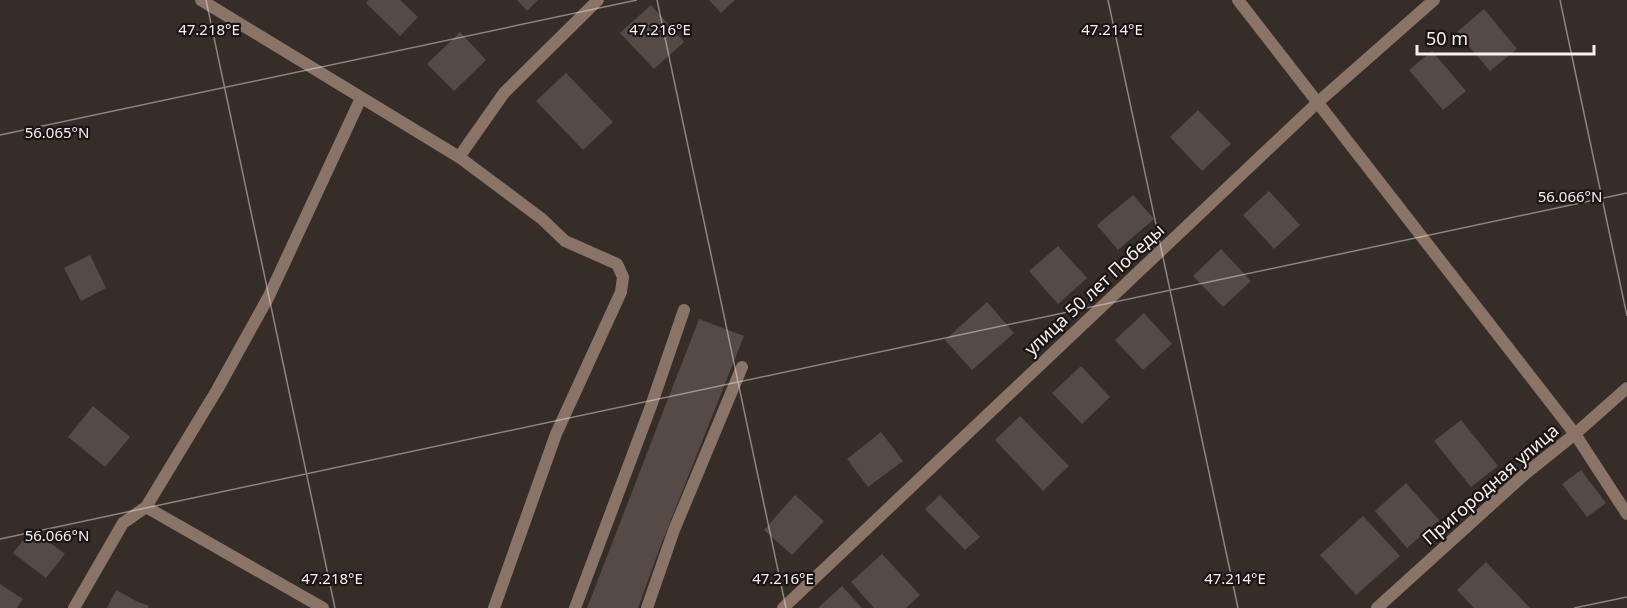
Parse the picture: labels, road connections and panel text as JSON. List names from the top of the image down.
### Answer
{
  "streets": {
    "street": ["улица 50 лет Победы", "Пригородная улица"]
  },
  "scale_bar": "50 m",
  "coordinates": [
    "47.218°E",
    "47.216°E",
    "47.214°E",
    "56.065°N",
    "56.066°N"
  ]
}
